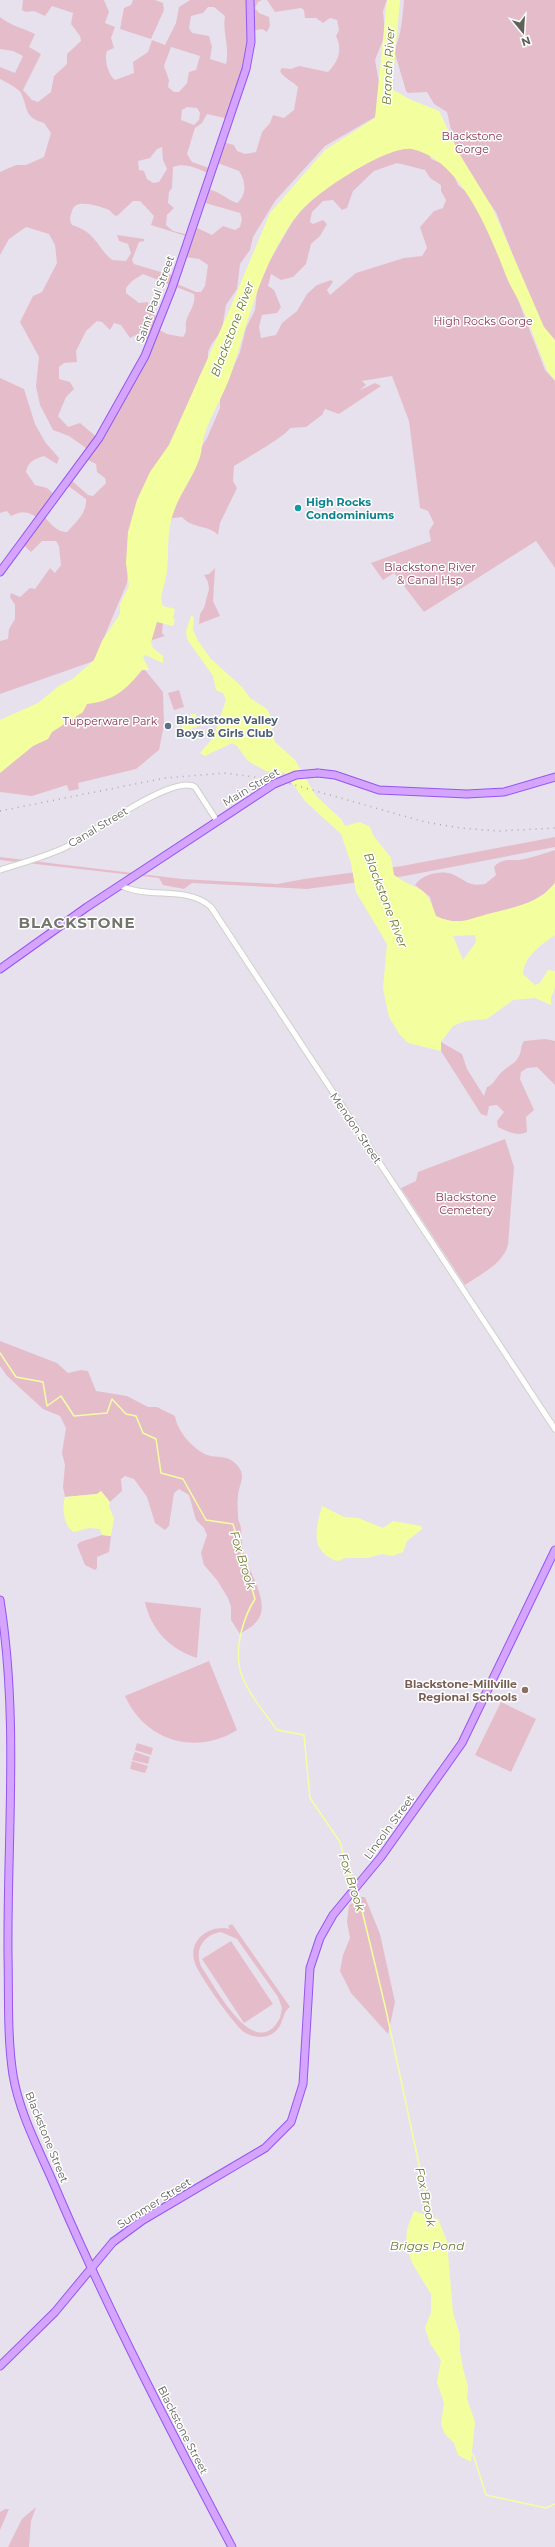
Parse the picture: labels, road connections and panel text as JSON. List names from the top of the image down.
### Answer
{
  "streets": {
    "main road": [
      "Saint Paul Street",
      "Main Street",
      "Lincoln Street",
      "Blackstone Street",
      "Summer Street"
    ],
    "street": ["Canal Street", "Mendon Street"]
  },
  "crossings": [
    ["Main Street", "Canal Street"],
    ["Main Street", "Mendon Street"],
    ["Lincoln Street", "Summer Street"],
    ["Blackstone Street", "Summer Street"]
  ],
  "districts": ["BLACKSTONE"],
  "water": [
    "Branch River",
    "Blackstone River",
    "Fox Brook",
    "Briggs Pond"
  ],
  "parks": [
    "Blackstone Gorge",
    "High Rocks Gorge",
    "Blackstone River & Canal Hsp",
    "Tupperware Park",
    "Blackstone Cemetery"
  ],
  "places": ["High Rocks Condominiums", "Blackstone Valley Boys & Girls Club", "Blackstone-Millville Regional Schools"],
  "north": "bottom"
}
